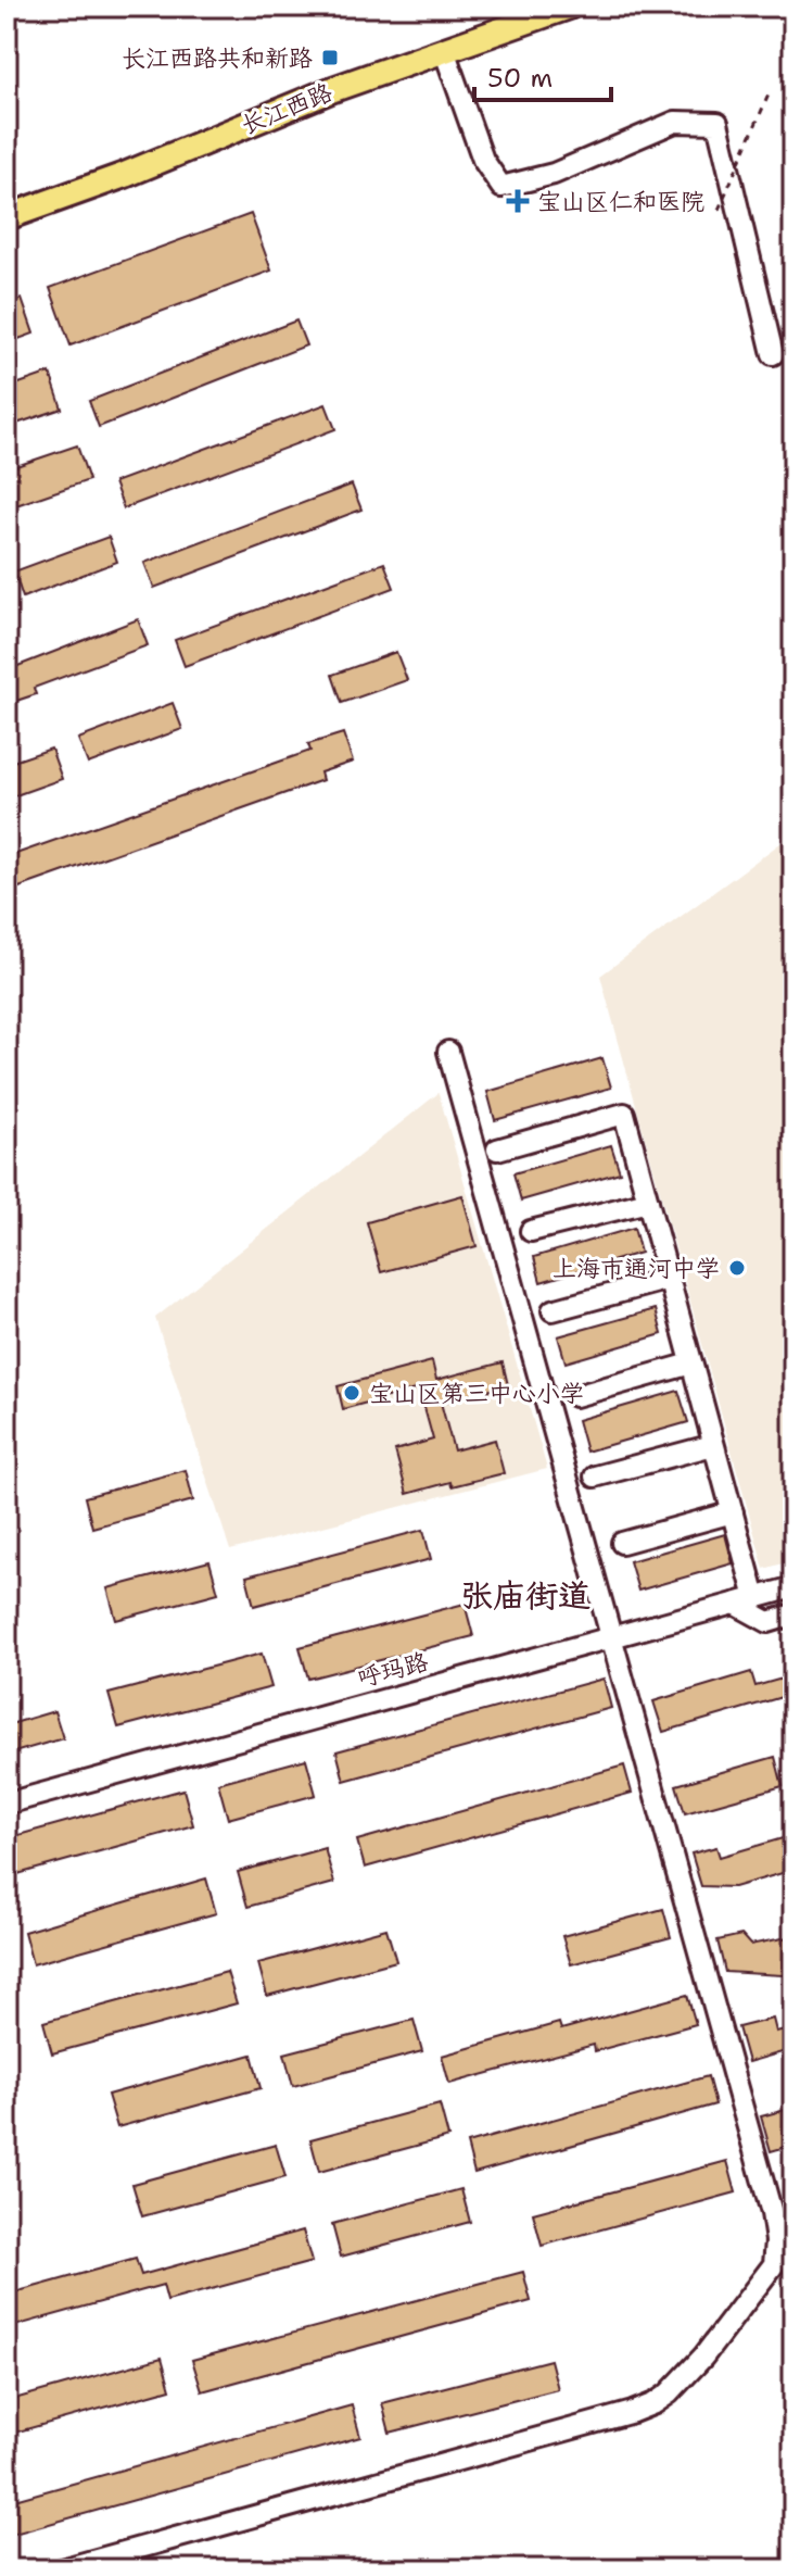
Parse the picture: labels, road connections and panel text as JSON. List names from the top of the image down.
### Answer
{
  "streets": {
    "main road": ["长江西路"],
    "street": ["呼玛路"]
  },
  "districts": ["张庙街道"],
  "places": {
    "transit": ["长江西路共和新路"],
    "health": ["宝山区仁和医院"],
    "other": ["上海市通河中学", "宝山区第三中心小学"]
  },
  "scale_bar": "50 m"
}
